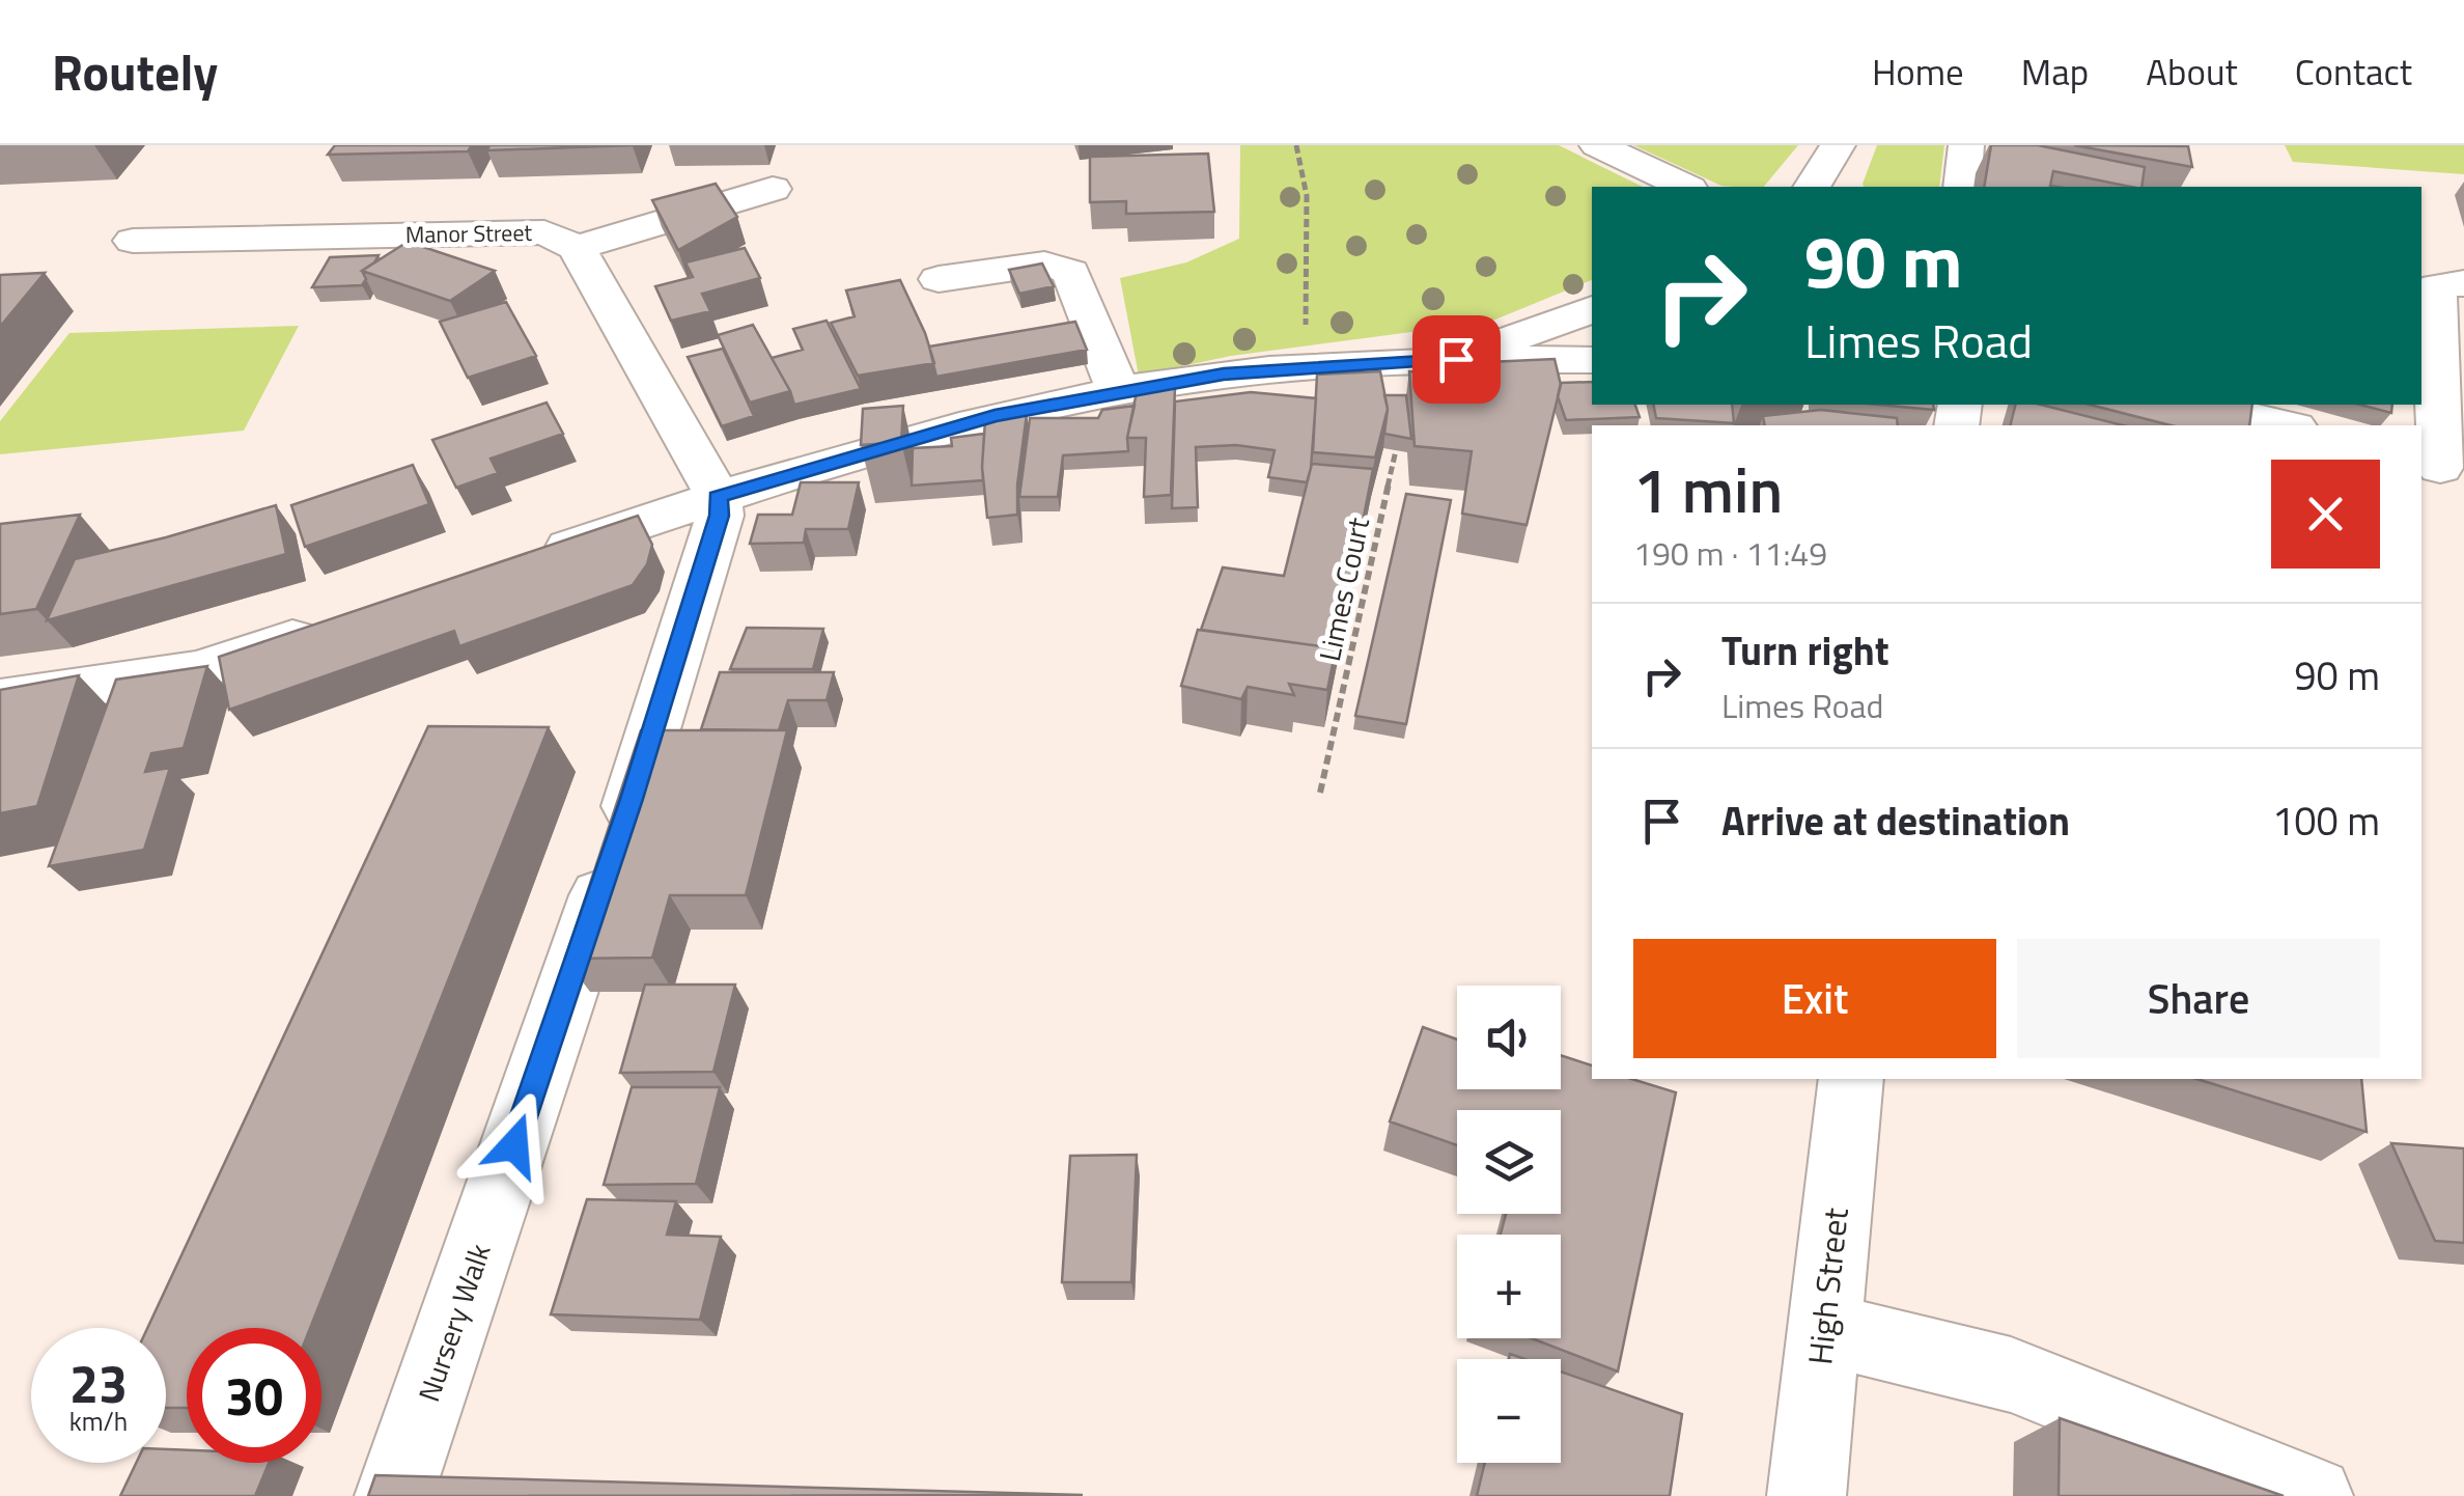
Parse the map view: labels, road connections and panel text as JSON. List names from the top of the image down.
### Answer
{
  "streets": {
    "street": ["Manor Street", "High Street", "Nursery Walk"],
    "path": ["Limes Court"]
  },
  "page": {
    "header": "Routely",
    "nav": [
      "Home",
      "Map",
      "About",
      "Contact"
    ],
    "turn": ["90 m", "Limes Road"],
    "heading": ["1 min", "190 m · 11:49"],
    "list": [
      {
        "name": "Turn right",
        "note": "Limes Road",
        "value": "90 m"
      },
      {
        "name": "Arrive at destination",
        "value": "100 m"
      }
    ],
    "buttons": ["Exit", "Share"],
    "map_buttons": ["+", "−"],
    "speed": "23 km/h",
    "limit": "30"
  }
}
